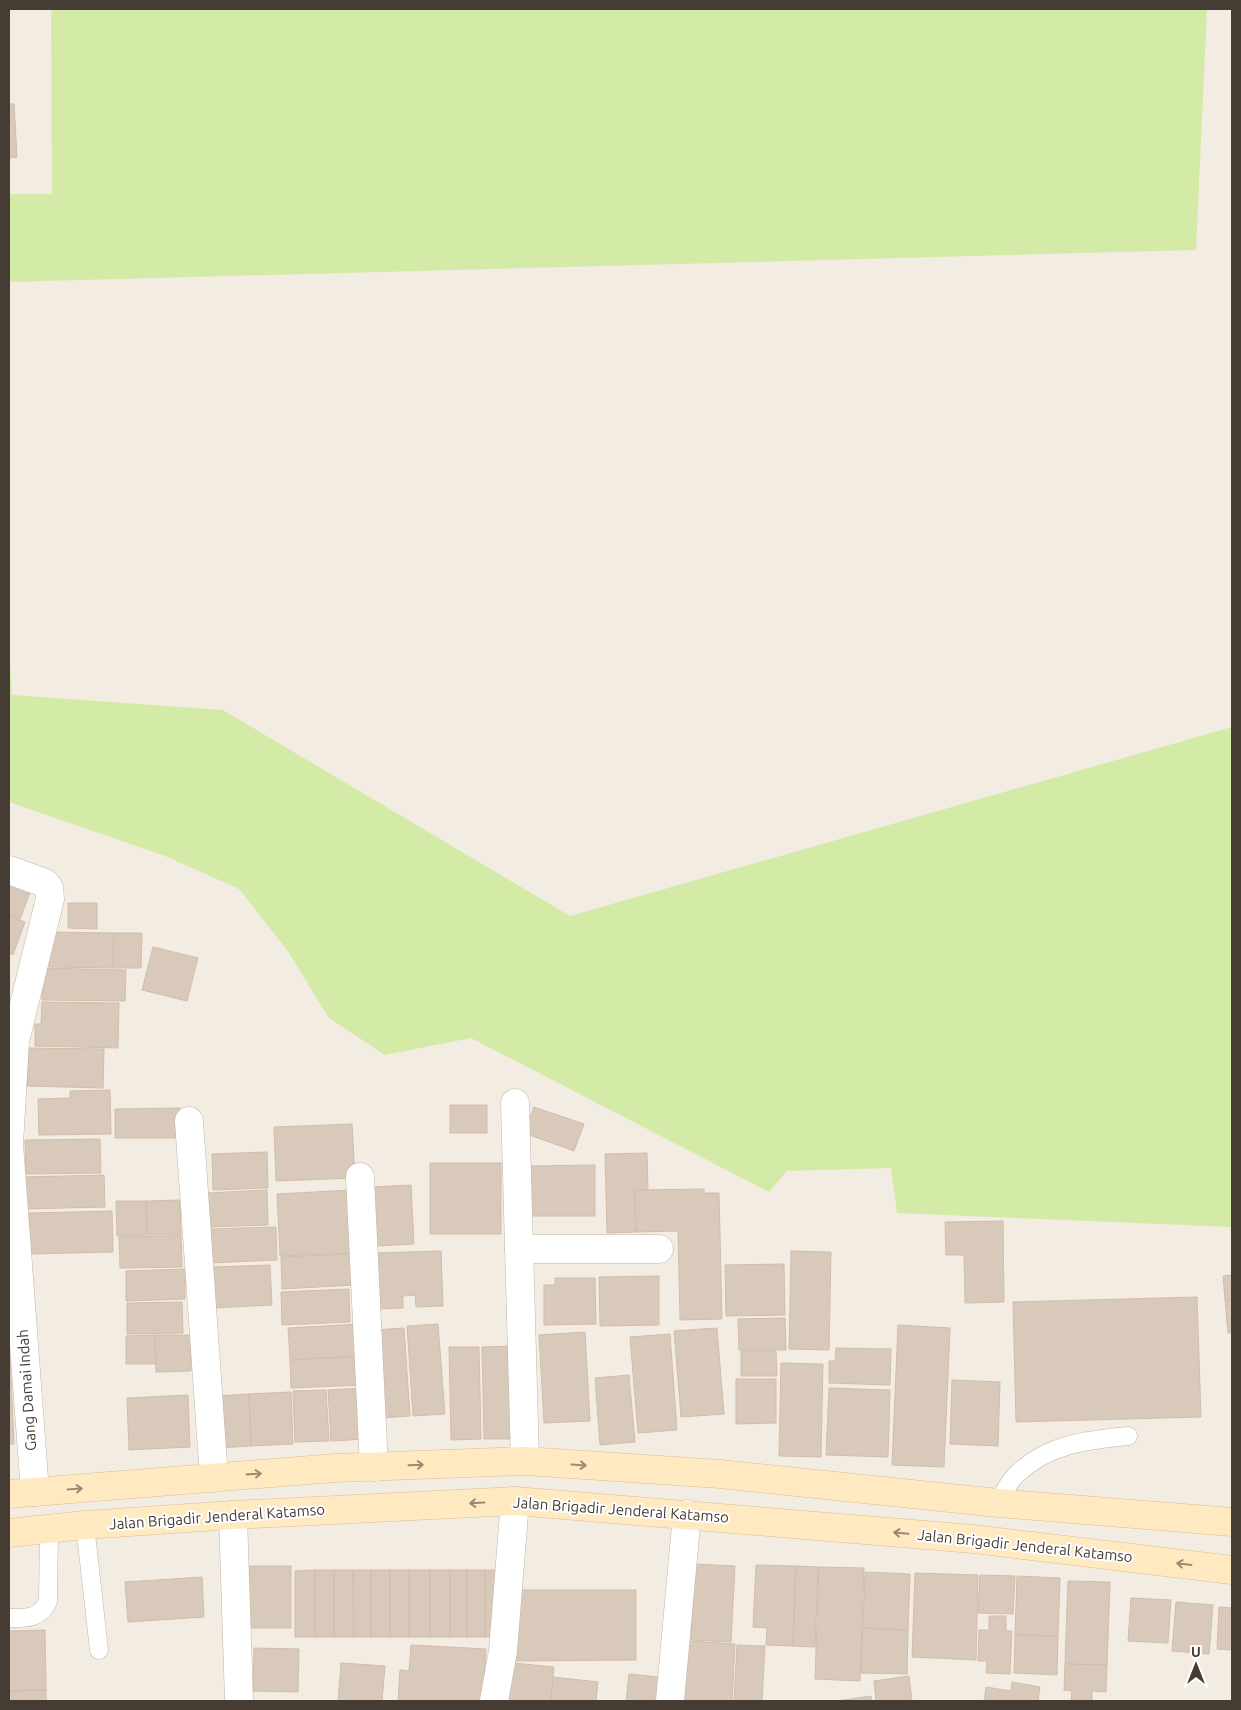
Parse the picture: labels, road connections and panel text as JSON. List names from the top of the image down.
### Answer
{
  "streets": {
    "main road": ["Jalan Brigadir Jenderal Katamso"],
    "street": ["Gang Damai Indah"]
  },
  "north": "top"
}
